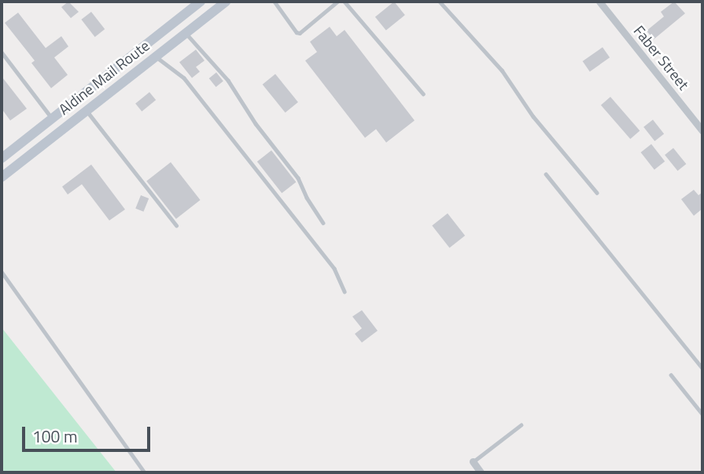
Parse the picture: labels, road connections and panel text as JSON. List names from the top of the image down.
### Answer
{
  "streets": {
    "main road": ["Aldine Mail Route"],
    "street": ["Faber Street"]
  },
  "scale_bar": "100 m"
}
